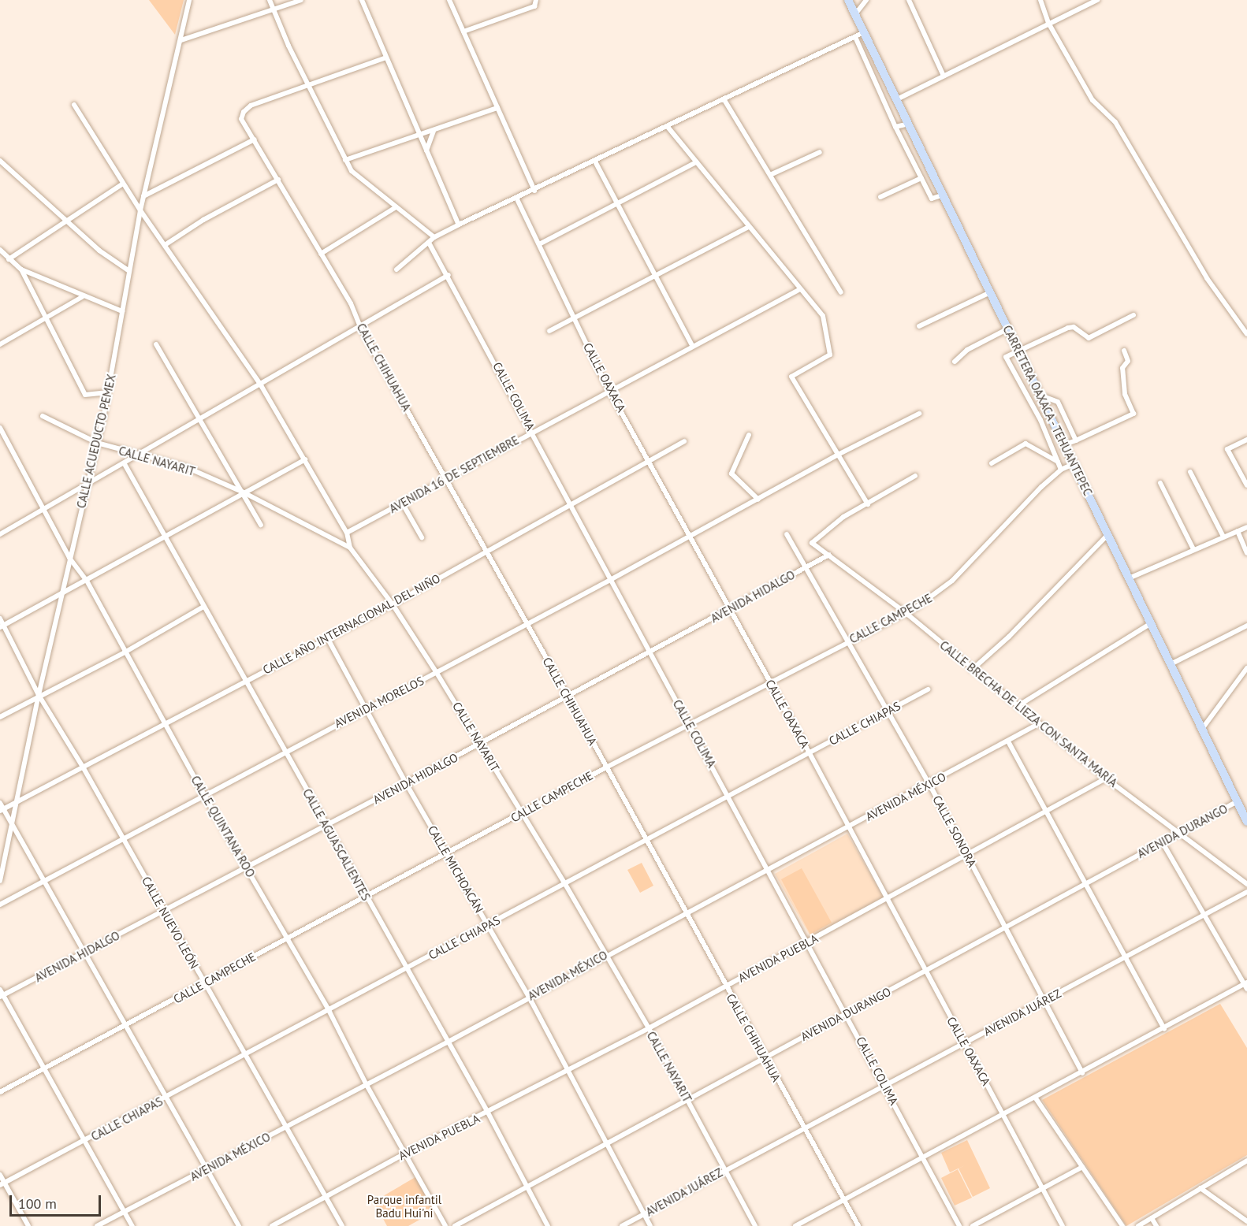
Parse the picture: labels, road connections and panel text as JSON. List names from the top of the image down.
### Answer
{
  "streets": {
    "main road": ["CARRETERA OAXACA - TEHUANTEPEC"],
    "street": [
      "CALLE CHIHUAHUA",
      "CALLE OAXACA",
      "CALLE COLIMA",
      "CALLE ACUEDUCTO PEMEX",
      "CALLE NAYARIT",
      "AVENIDA 16 DE SEPTIEMBRE",
      "AVENIDA HIDALGO",
      "CALLE CAMPECHE",
      "CALLE AÑO INTERNACIONAL DEL NIÑO",
      "AVENIDA MORELOS",
      "CALLE BRECHA DE LIEZA CON SANTA MARÍA",
      "CALLE CHIAPAS",
      "AVENIDA MÉXICO",
      "CALLE QUINTANA ROO",
      "CALLE SONORA",
      "AVENIDA DURANGO",
      "CALLE AGUASCALIENTES",
      "CALLE MICHOACÁN",
      "CALLE NUEVO LEÓN",
      "AVENIDA PUEBLA",
      "AVENIDA JUÁREZ"
    ]
  },
  "crossings": [
    ["CALLE CHIHUAHUA", "AVENIDA 16 DE SEPTIEMBRE"],
    ["CALLE CHIHUAHUA", "AVENIDA HIDALGO"],
    ["CALLE CHIHUAHUA", "CALLE CAMPECHE"],
    ["CALLE CHIHUAHUA", "CALLE AÑO INTERNACIONAL DEL NIÑO"],
    ["CALLE CHIHUAHUA", "AVENIDA MORELOS"],
    ["CALLE CHIHUAHUA", "CALLE CHIAPAS"],
    ["CALLE CHIHUAHUA", "AVENIDA MÉXICO"],
    ["CALLE CHIHUAHUA", "AVENIDA DURANGO"],
    ["CALLE CHIHUAHUA", "AVENIDA PUEBLA"],
    ["CALLE CHIHUAHUA", "AVENIDA JUÁREZ"],
    ["CALLE OAXACA", "AVENIDA 16 DE SEPTIEMBRE"],
    ["CALLE OAXACA", "AVENIDA HIDALGO"],
    ["CALLE OAXACA", "CALLE CAMPECHE"],
    ["CALLE OAXACA", "CALLE AÑO INTERNACIONAL DEL NIÑO"],
    ["CALLE OAXACA", "AVENIDA MORELOS"],
    ["CALLE OAXACA", "CALLE CHIAPAS"],
    ["CALLE OAXACA", "AVENIDA MÉXICO"],
    ["CALLE OAXACA", "AVENIDA DURANGO"],
    ["CALLE OAXACA", "AVENIDA PUEBLA"],
    ["CALLE OAXACA", "AVENIDA JUÁREZ"],
    ["CALLE COLIMA", "AVENIDA 16 DE SEPTIEMBRE"],
    ["CALLE COLIMA", "AVENIDA HIDALGO"],
    ["CALLE COLIMA", "CALLE CAMPECHE"],
    ["CALLE COLIMA", "CALLE AÑO INTERNACIONAL DEL NIÑO"],
    ["CALLE COLIMA", "AVENIDA MORELOS"],
    ["CALLE COLIMA", "CALLE CHIAPAS"],
    ["CALLE COLIMA", "AVENIDA MÉXICO"],
    ["CALLE COLIMA", "AVENIDA DURANGO"],
    ["CALLE COLIMA", "AVENIDA PUEBLA"],
    ["CALLE COLIMA", "AVENIDA JUÁREZ"],
    ["CARRETERA OAXACA - TEHUANTEPEC", "CALLE CAMPECHE"],
    ["CARRETERA OAXACA - TEHUANTEPEC", "AVENIDA DURANGO"],
    ["CALLE ACUEDUCTO PEMEX", "CALLE NAYARIT"],
    ["CALLE ACUEDUCTO PEMEX", "CALLE AÑO INTERNACIONAL DEL NIÑO"],
    ["CALLE ACUEDUCTO PEMEX", "CALLE QUINTANA ROO"],
    ["CALLE ACUEDUCTO PEMEX", "CALLE NUEVO LEÓN"],
    ["CALLE NAYARIT", "AVENIDA HIDALGO"],
    ["CALLE NAYARIT", "CALLE CAMPECHE"],
    ["CALLE NAYARIT", "CALLE AÑO INTERNACIONAL DEL NIÑO"],
    ["CALLE NAYARIT", "AVENIDA MORELOS"],
    ["CALLE NAYARIT", "CALLE CHIAPAS"],
    ["CALLE NAYARIT", "AVENIDA MÉXICO"],
    ["CALLE NAYARIT", "AVENIDA DURANGO"],
    ["CALLE NAYARIT", "AVENIDA PUEBLA"],
    ["CALLE NAYARIT", "AVENIDA JUÁREZ"],
    ["AVENIDA HIDALGO", "CALLE BRECHA DE LIEZA CON SANTA MARÍA"],
    ["AVENIDA HIDALGO", "CALLE QUINTANA ROO"],
    ["AVENIDA HIDALGO", "CALLE SONORA"],
    ["AVENIDA HIDALGO", "CALLE AGUASCALIENTES"],
    ["AVENIDA HIDALGO", "CALLE MICHOACÁN"],
    ["AVENIDA HIDALGO", "CALLE NUEVO LEÓN"],
    ["CALLE CAMPECHE", "CALLE BRECHA DE LIEZA CON SANTA MARÍA"],
    ["CALLE CAMPECHE", "CALLE QUINTANA ROO"],
    ["CALLE CAMPECHE", "CALLE SONORA"],
    ["CALLE CAMPECHE", "CALLE AGUASCALIENTES"],
    ["CALLE CAMPECHE", "CALLE MICHOACÁN"],
    ["CALLE CAMPECHE", "CALLE NUEVO LEÓN"],
    ["CALLE AÑO INTERNACIONAL DEL NIÑO", "CALLE QUINTANA ROO"],
    ["CALLE AÑO INTERNACIONAL DEL NIÑO", "CALLE AGUASCALIENTES"],
    ["CALLE AÑO INTERNACIONAL DEL NIÑO", "CALLE MICHOACÁN"],
    ["CALLE AÑO INTERNACIONAL DEL NIÑO", "CALLE NUEVO LEÓN"],
    ["AVENIDA MORELOS", "CALLE QUINTANA ROO"],
    ["AVENIDA MORELOS", "CALLE AGUASCALIENTES"],
    ["AVENIDA MORELOS", "CALLE MICHOACÁN"],
    ["AVENIDA MORELOS", "CALLE NUEVO LEÓN"],
    ["CALLE BRECHA DE LIEZA CON SANTA MARÍA", "AVENIDA MÉXICO"],
    ["CALLE BRECHA DE LIEZA CON SANTA MARÍA", "AVENIDA DURANGO"],
    ["CALLE BRECHA DE LIEZA CON SANTA MARÍA", "AVENIDA PUEBLA"],
    ["CALLE CHIAPAS", "CALLE QUINTANA ROO"],
    ["CALLE CHIAPAS", "CALLE SONORA"],
    ["CALLE CHIAPAS", "CALLE AGUASCALIENTES"],
    ["CALLE CHIAPAS", "CALLE MICHOACÁN"],
    ["CALLE CHIAPAS", "CALLE NUEVO LEÓN"],
    ["AVENIDA MÉXICO", "CALLE QUINTANA ROO"],
    ["AVENIDA MÉXICO", "CALLE SONORA"],
    ["AVENIDA MÉXICO", "CALLE AGUASCALIENTES"],
    ["AVENIDA MÉXICO", "CALLE MICHOACÁN"],
    ["AVENIDA MÉXICO", "CALLE NUEVO LEÓN"],
    ["CALLE QUINTANA ROO", "AVENIDA PUEBLA"],
    ["CALLE SONORA", "AVENIDA DURANGO"],
    ["CALLE SONORA", "AVENIDA PUEBLA"],
    ["CALLE SONORA", "AVENIDA JUÁREZ"],
    ["AVENIDA DURANGO", "CALLE AGUASCALIENTES"],
    ["AVENIDA DURANGO", "CALLE MICHOACÁN"],
    ["CALLE AGUASCALIENTES", "AVENIDA PUEBLA"],
    ["CALLE MICHOACÁN", "AVENIDA PUEBLA"],
    ["CALLE MICHOACÁN", "AVENIDA JUÁREZ"],
    ["CALLE NUEVO LEÓN", "AVENIDA PUEBLA"]
  ],
  "parks": ["Parque infantil Badu Hui'ni"],
  "scale_bar": "100 m"
}
